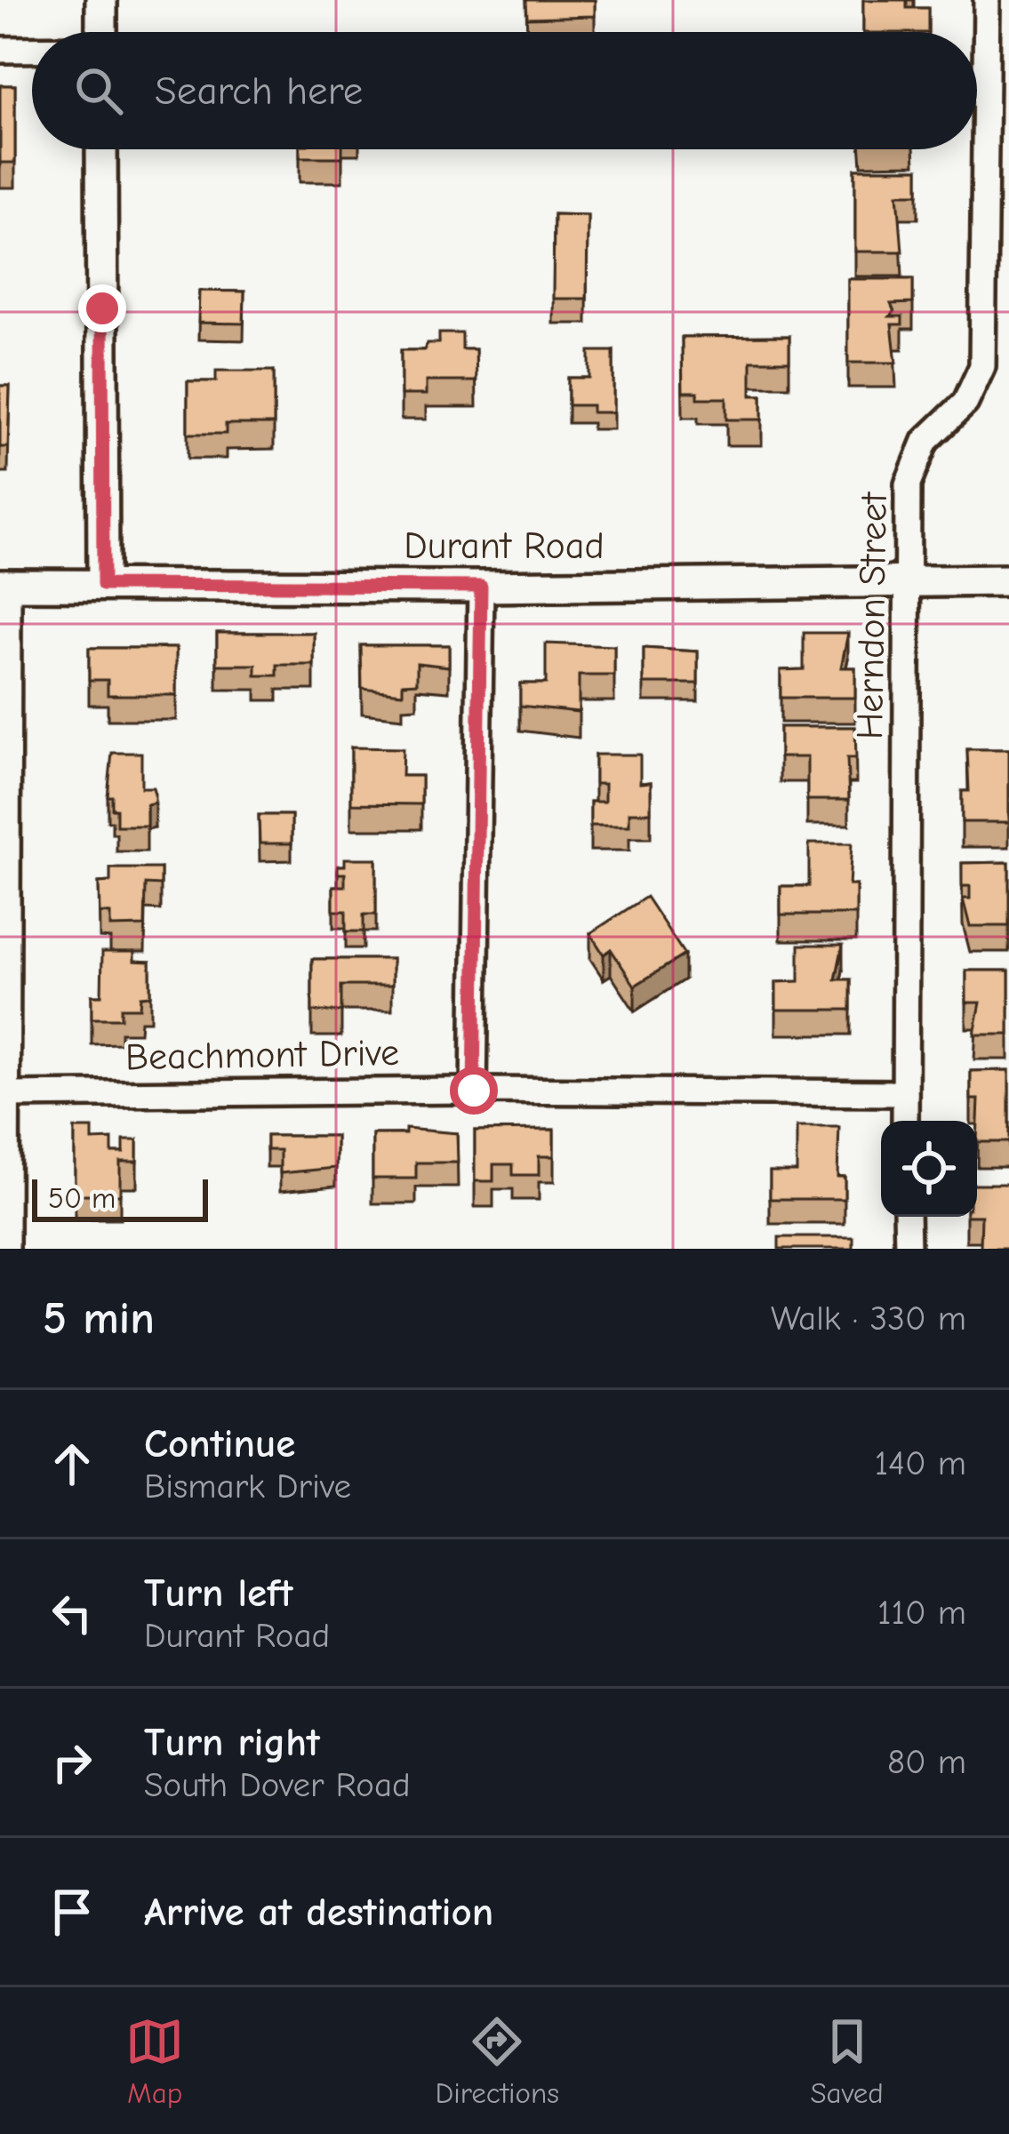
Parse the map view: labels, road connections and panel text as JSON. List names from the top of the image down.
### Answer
{
  "streets": {
    "street": ["Durant Road", "Herndon Street", "Beachmont Drive"]
  },
  "crossings": [
    ["Durant Road", "Herndon Street"],
    ["Herndon Street", "Beachmont Drive"]
  ],
  "scale_bar": "50 m",
  "page": {
    "search": "Search here",
    "scale": "50 m",
    "heading": ["5 min", "Walk · 330 m"],
    "list": [
      ["Continue", "Bismark Drive", "140 m"],
      ["Turn left", "Durant Road", "110 m"],
      ["Turn right", "South Dover Road", "80 m"],
      "Arrive at destination"
    ],
    "nav": ["Map", "Directions", "Saved"]
  }
}
